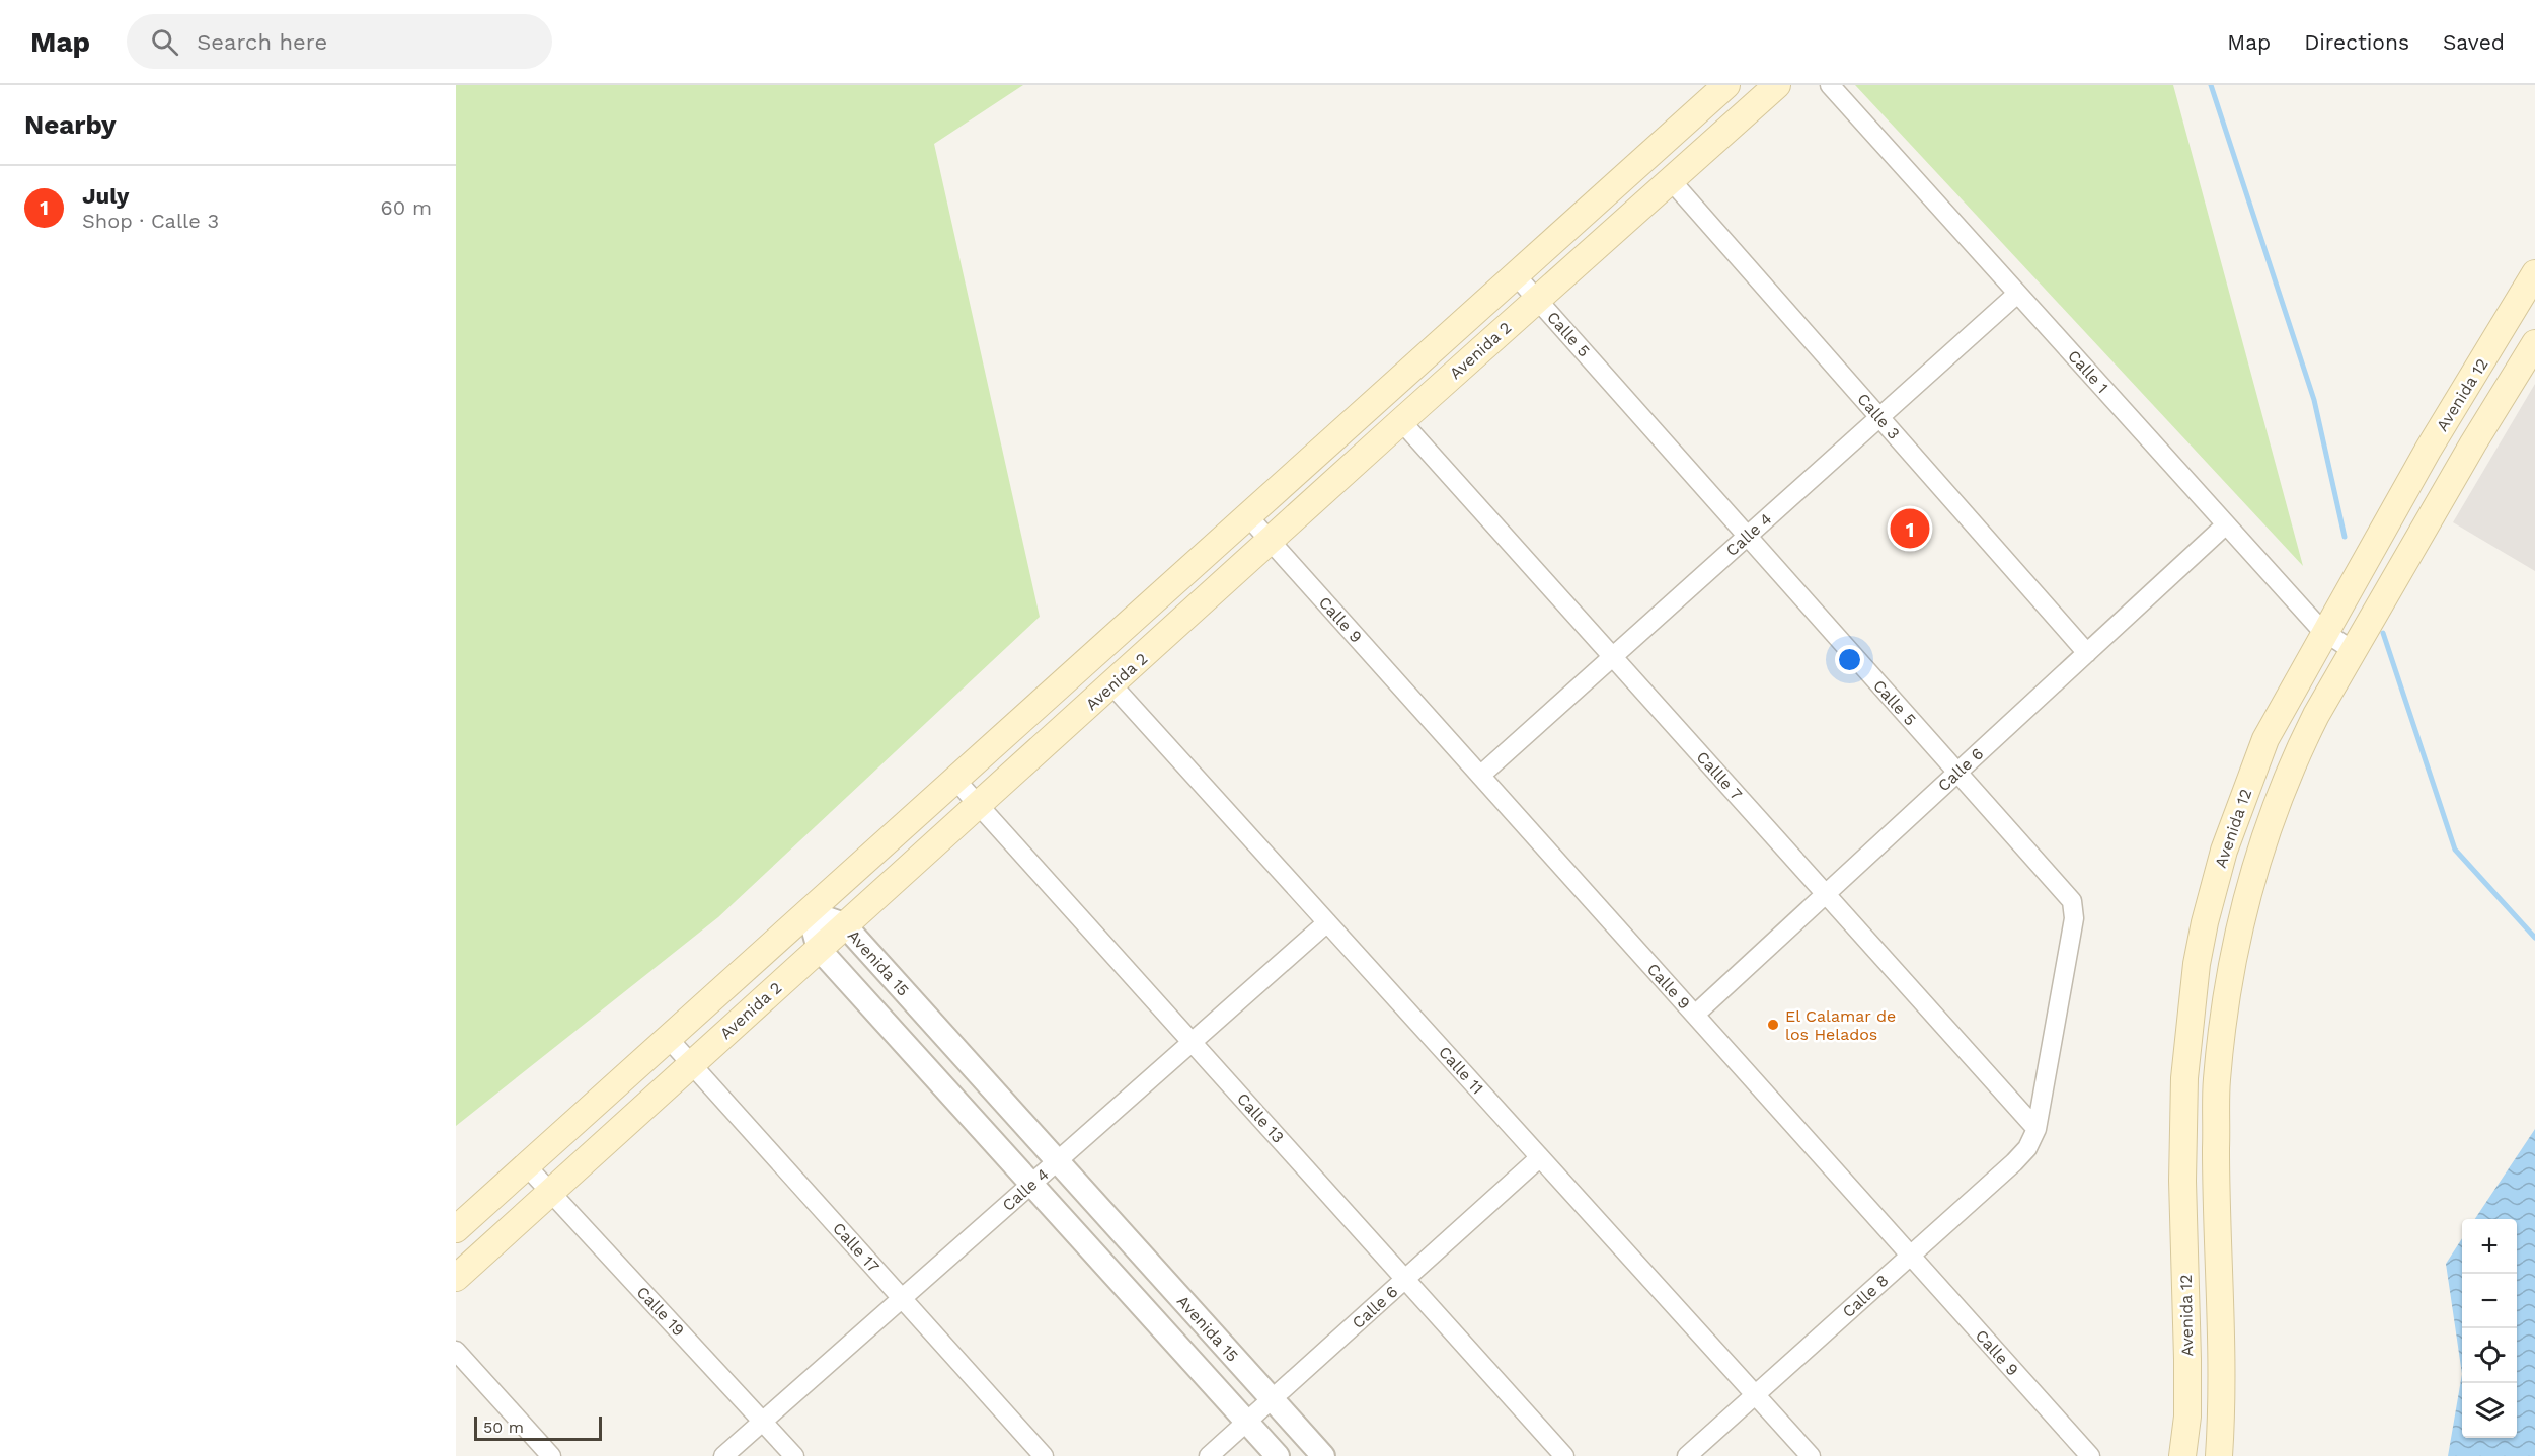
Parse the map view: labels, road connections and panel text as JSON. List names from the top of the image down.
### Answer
{
  "streets": {
    "main road": ["Avenida 2", "Avenida 12"],
    "street": [
      "Calle 5",
      "Calle 1",
      "Calle 3",
      "Calle 4",
      "Calle 9",
      "Calle 6",
      "Callle 7",
      "Avenida 15",
      "Calle 11",
      "Calle 13",
      "Calle 17",
      "Calle 8",
      "Calle 19"
    ]
  },
  "crossings": [
    ["Calle 5", "Avenida 2"],
    ["Calle 5", "Calle 4"],
    ["Calle 5", "Calle 6"],
    ["Calle 5", "Callle 7"],
    ["Calle 5", "Calle 8"],
    ["Avenida 2", "Calle 3"],
    ["Avenida 2", "Calle 9"],
    ["Avenida 2", "Callle 7"],
    ["Avenida 2", "Avenida 15"],
    ["Avenida 2", "Calle 11"],
    ["Avenida 2", "Calle 13"],
    ["Avenida 2", "Calle 17"],
    ["Avenida 2", "Calle 19"],
    ["Calle 1", "Avenida 12"],
    ["Calle 1", "Calle 4"],
    ["Calle 1", "Calle 6"],
    ["Calle 3", "Calle 4"],
    ["Calle 3", "Calle 6"],
    ["Calle 4", "Calle 9"],
    ["Calle 4", "Callle 7"],
    ["Calle 4", "Avenida 15"],
    ["Calle 4", "Calle 11"],
    ["Calle 4", "Calle 13"],
    ["Calle 4", "Calle 17"],
    ["Calle 4", "Calle 19"],
    ["Calle 9", "Calle 6"],
    ["Calle 9", "Calle 8"],
    ["Calle 6", "Callle 7"],
    ["Calle 6", "Avenida 15"],
    ["Calle 6", "Calle 11"],
    ["Calle 6", "Calle 13"],
    ["Callle 7", "Calle 8"],
    ["Calle 11", "Calle 8"]
  ],
  "places": ["El Calamar de los Helados"],
  "scale_bar": "50 m",
  "page": {
    "header": "Map",
    "search": "Search here",
    "nav": ["Map", "Directions", "Saved"],
    "heading": "Nearby",
    "list": [
      {
        "mark": "1",
        "name": "July",
        "note": "Shop · Calle 3",
        "value": "60 m"
      }
    ],
    "pins": "1",
    "map_buttons": ["+", "−"],
    "scale": "50 m"
  }
}
